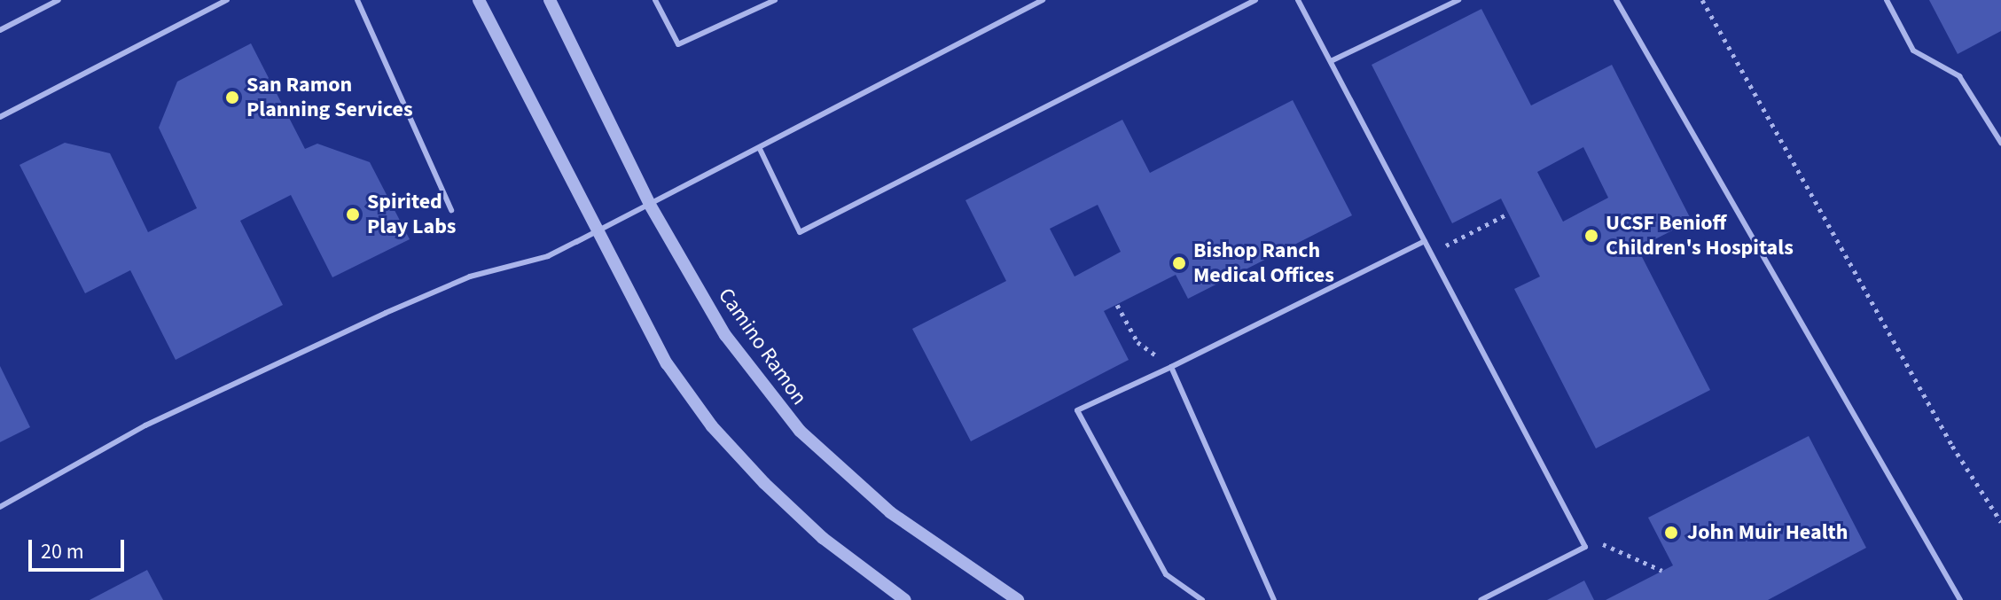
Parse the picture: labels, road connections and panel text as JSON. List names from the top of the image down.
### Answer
{
  "streets": {
    "street": ["Camino Ramon"]
  },
  "places": [
    "San Ramon Planning Services",
    "Spirited Play Labs",
    "UCSF Benioff Children's Hospitals",
    "Bishop Ranch Medical Offices",
    "John Muir Health"
  ],
  "scale_bar": "20 m"
}
